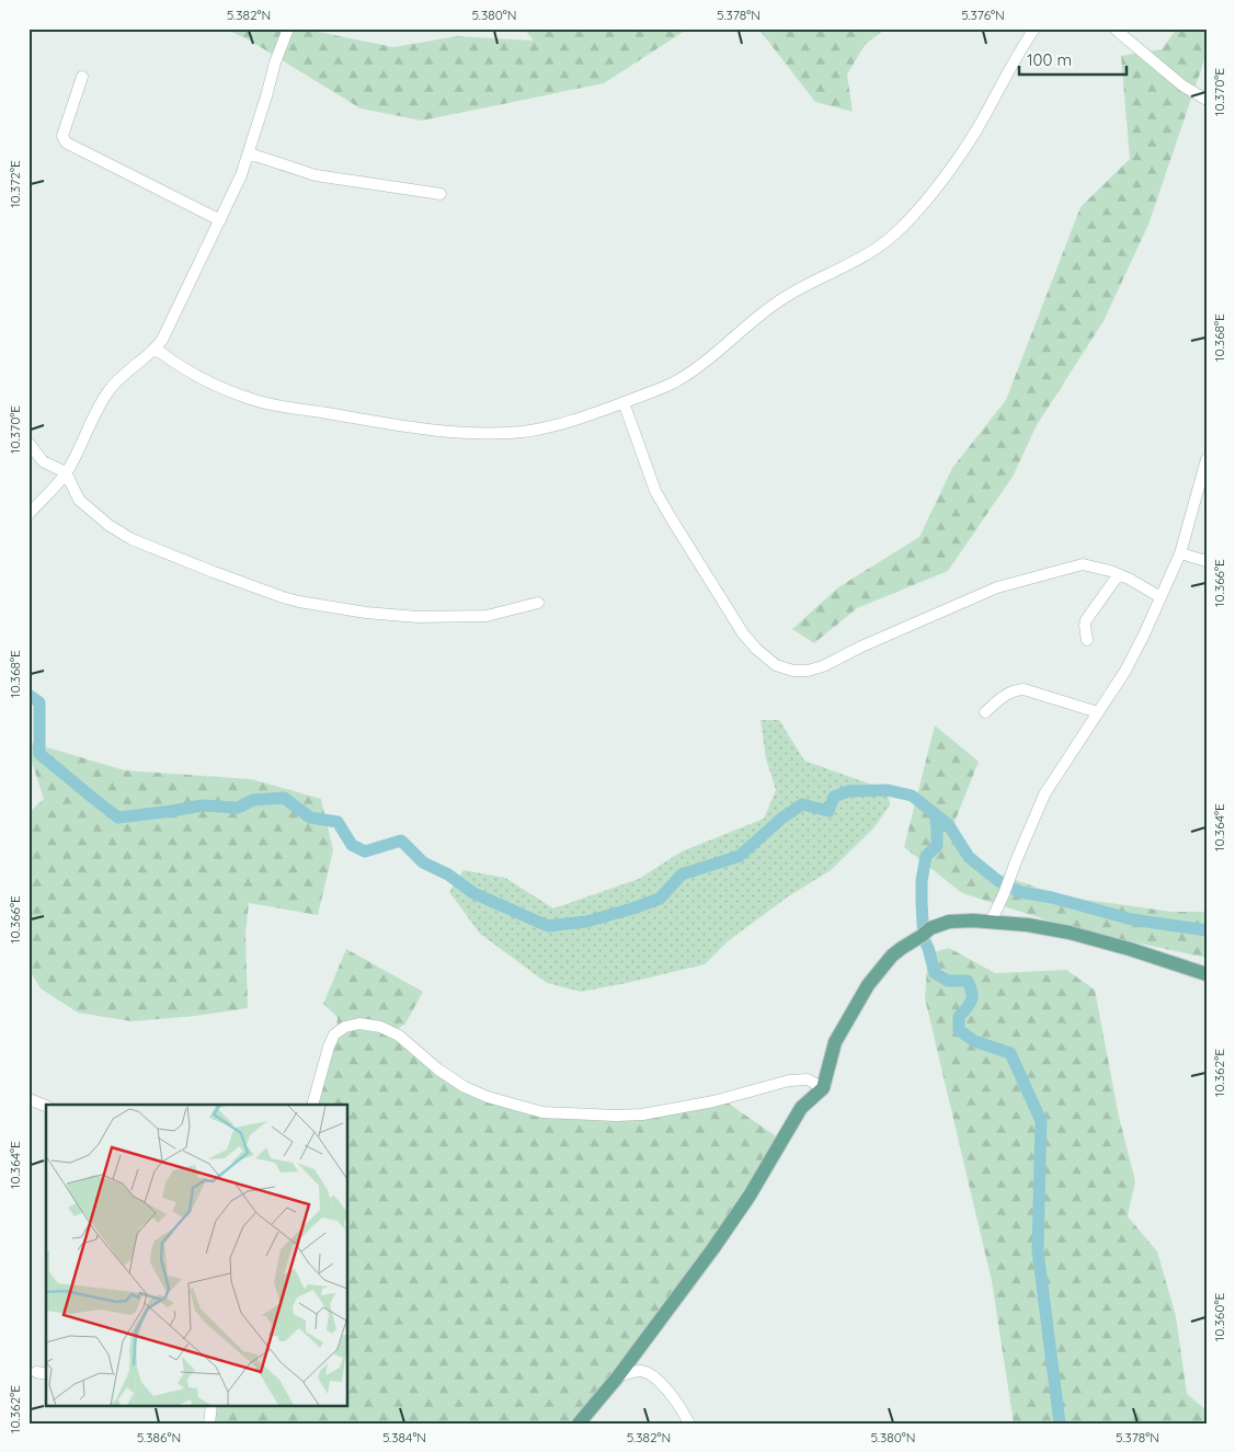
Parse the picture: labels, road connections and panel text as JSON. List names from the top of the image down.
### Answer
{
  "scale_bar": "100 m",
  "coordinates": [
    "5.382°N",
    "5.380°N",
    "5.378°N",
    "5.376°N",
    "10.370°E",
    "10.372°E",
    "10.368°E",
    "10.366°E",
    "10.364°E",
    "10.362°E",
    "10.360°E",
    "5.386°N",
    "5.384°N"
  ]
}
